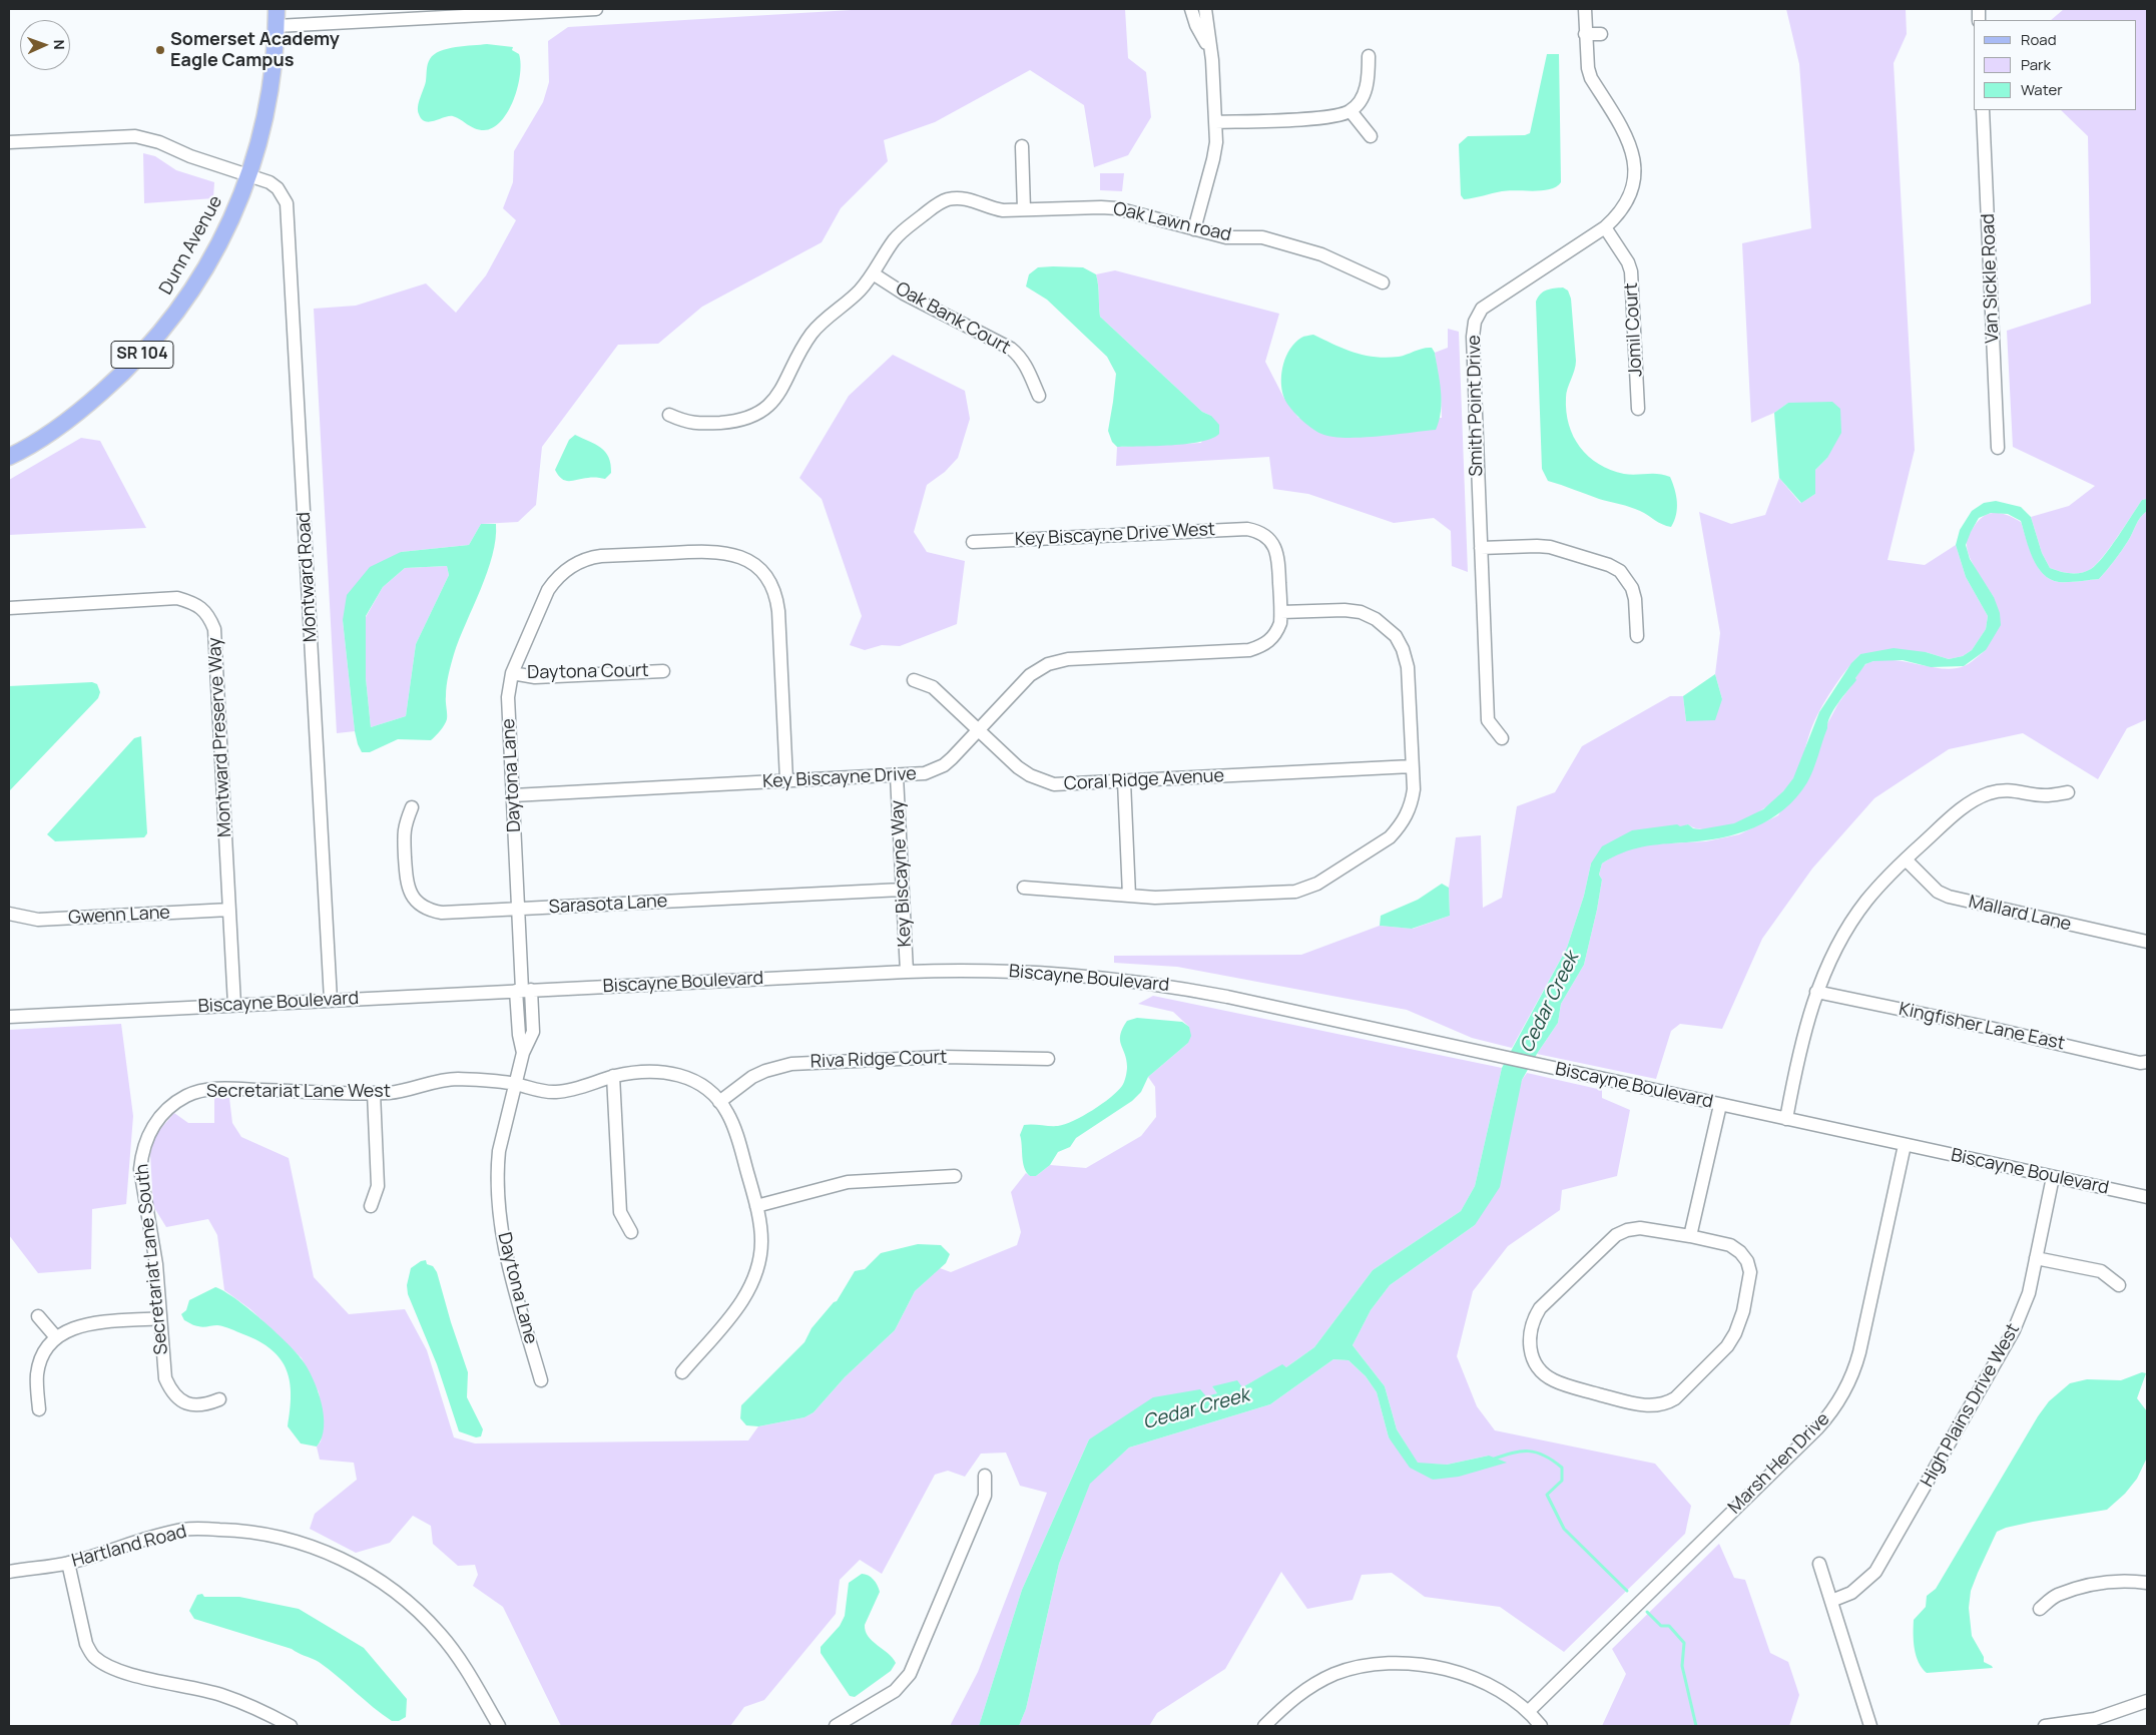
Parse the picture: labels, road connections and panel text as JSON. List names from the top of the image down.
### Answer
{
  "streets": {
    "main road": ["Dunn Avenue", "SR 104"],
    "street": [
      "Oak Lawn road",
      "Van Sickle Road",
      "Oak Bank Court",
      "Jomil Court",
      "Smith Point Drive",
      "Key Biscayne Drive West",
      "Montward Road",
      "Daytona Court",
      "Montward Preserve Way",
      "Daytona Lane",
      "Key Biscayne Drive",
      "Coral Ridge Avenue",
      "Key Biscayne Way",
      "Sarasota Lane",
      "Mallard Lane",
      "Gwenn Lane",
      "Biscayne Boulevard",
      "Kingfisher Lane East",
      "Riva Ridge Court",
      "Secretariat Lane West",
      "Secretariat Lane South",
      "High Plains Drive West",
      "Marsh Hen Drive",
      "Hartland Road"
    ]
  },
  "crossings": [
    ["Oak Lawn road", "Oak Bank Court"],
    ["Dunn Avenue", "Montward Road"],
    ["Jomil Court", "Smith Point Drive"],
    ["Key Biscayne Drive West", "Key Biscayne Drive"],
    ["Montward Road", "Biscayne Boulevard"],
    ["Daytona Court", "Daytona Lane"],
    ["Montward Preserve Way", "Gwenn Lane"],
    ["Montward Preserve Way", "Biscayne Boulevard"],
    ["Daytona Lane", "Key Biscayne Drive"],
    ["Daytona Lane", "Sarasota Lane"],
    ["Daytona Lane", "Biscayne Boulevard"],
    ["Daytona Lane", "Secretariat Lane West"],
    ["Key Biscayne Drive", "Coral Ridge Avenue"],
    ["Key Biscayne Drive", "Key Biscayne Way"],
    ["Key Biscayne Way", "Sarasota Lane"],
    ["Key Biscayne Way", "Biscayne Boulevard"],
    ["Biscayne Boulevard", "High Plains Drive West"],
    ["Biscayne Boulevard", "Marsh Hen Drive"],
    ["Riva Ridge Court", "Secretariat Lane West"],
    ["Secretariat Lane West", "Secretariat Lane South"]
  ],
  "water": ["Cedar Creek"],
  "places": ["Somerset Academy Eagle Campus"],
  "legend": ["Road", "Park", "Water"],
  "north": "right"
}
